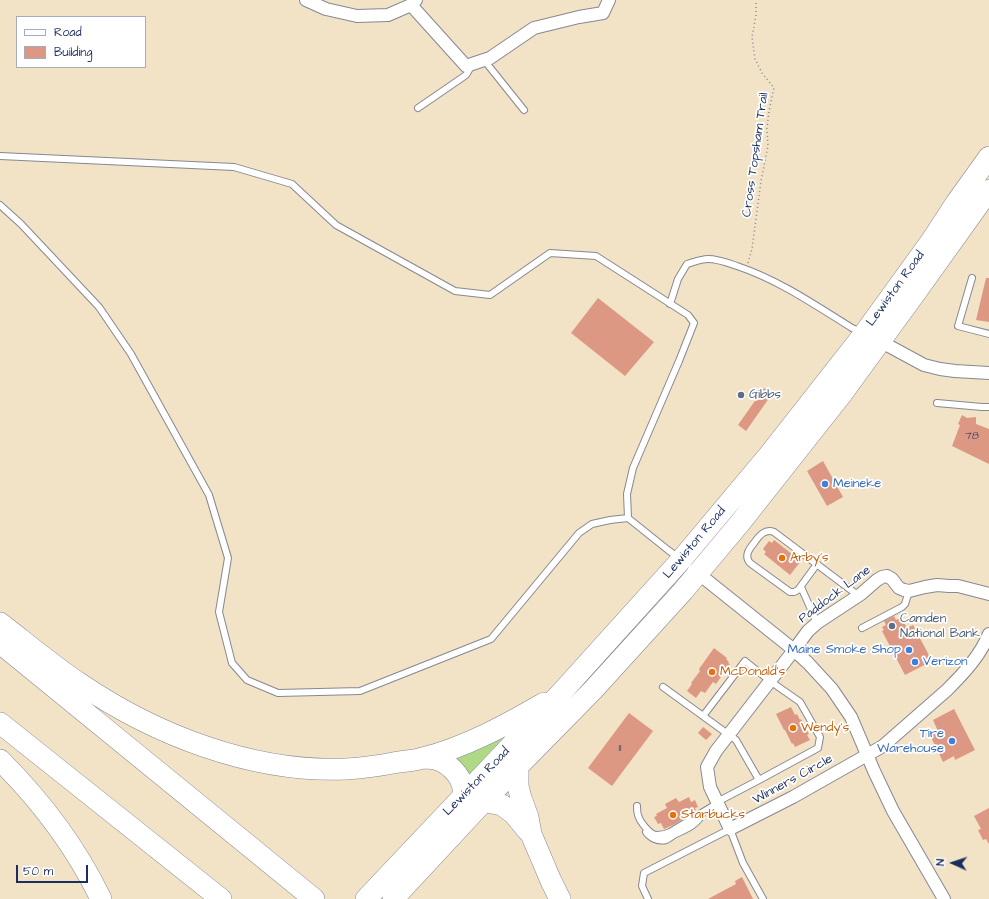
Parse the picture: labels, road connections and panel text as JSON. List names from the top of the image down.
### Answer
{
  "streets": {
    "highway": ["Lewiston Road"],
    "street": ["Paddock Lane", "Winners Circle"],
    "path": ["Cross Topsham Trail"]
  },
  "places": [
    "Gibbs",
    "Meineke",
    "Arby's",
    "Camden National Bank",
    "Maine Smoke Shop",
    "Verizon",
    "McDonald's",
    "Wendy's",
    "Tire Warehouse",
    "Starbucks"
  ],
  "house_numbers": ["78", "11"],
  "legend": ["Road", "Building"],
  "scale_bar": "50 m",
  "north": "left"
}
